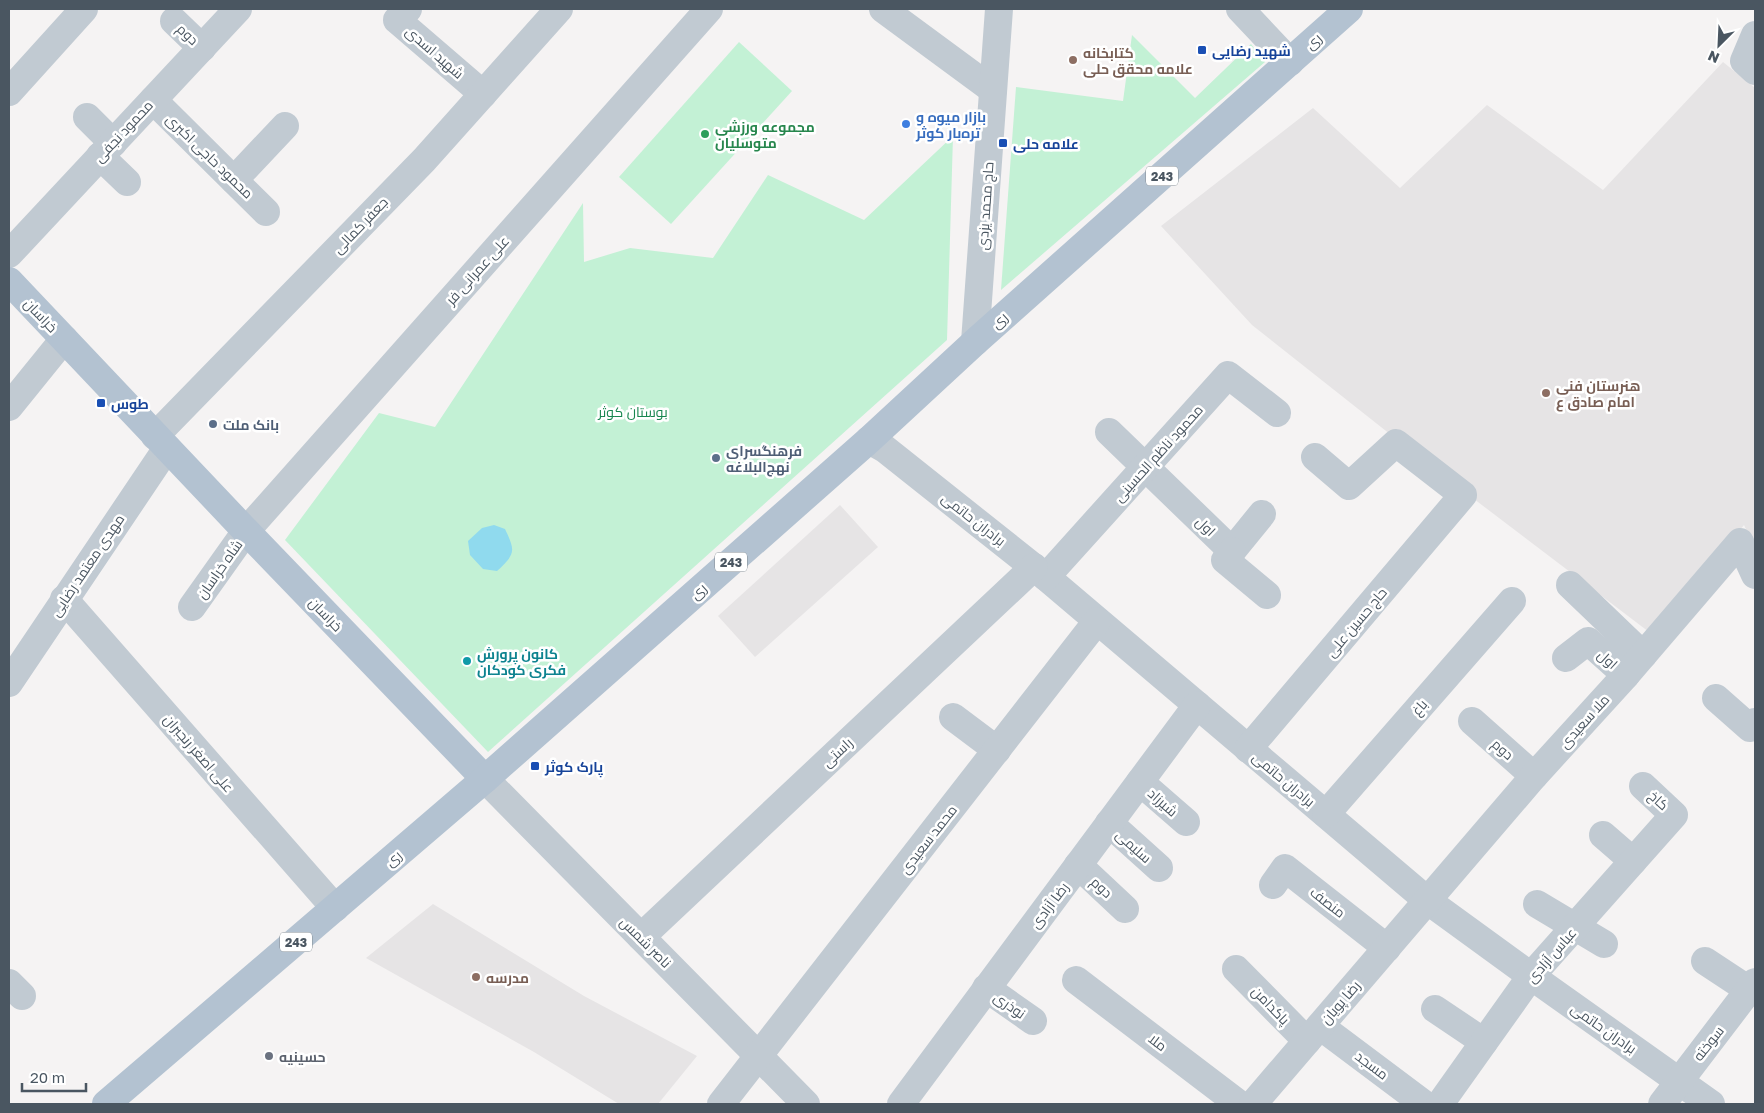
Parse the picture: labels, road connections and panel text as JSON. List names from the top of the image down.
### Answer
{
  "streets": {
    "main road": ["ری", "243", "خراسان"],
    "street": [
      "دوم",
      "شهید اسدی",
      "محمود نجفی",
      "محمود حاجی اکبری",
      "حاج محمد یزدی",
      "جعفر کمالی",
      "علی عمرانی فر",
      "محمود ناظم الحسینی",
      "برادران حاتمی",
      "اول",
      "مهدی معتمد رضایی",
      "شاه خراسان",
      "حاج حسین علی",
      "باغ",
      "ملا سعیدی",
      "راستی",
      "علی اصغر رنجبران",
      "کاخ",
      "شیرزاد",
      "محمد سعیدی",
      "سلیمی",
      "منصف",
      "رضا آزادی",
      "ناصر شمس",
      "عباس آزادی",
      "رضا پویان",
      "نوذری",
      "پاکدامن",
      "ملا",
      "سوخته",
      "مسجد"
    ]
  },
  "crossings": [
    ["دوم", "محمود نجفی"],
    ["دوم", "ملا سعیدی"],
    ["دوم", "رضا آزادی"],
    ["ری", "حاج محمد یزدی"],
    ["ری", "خراسان"],
    ["ری", "برادران حاتمی"],
    ["ری", "علی اصغر رنجبران"],
    ["ری", "ناصر شمس"],
    ["شهید اسدی", "جعفر کمالی"],
    ["محمود نجفی", "محمود حاجی اکبری"],
    ["جعفر کمالی", "خراسان"],
    ["جعفر کمالی", "مهدی معتمد رضایی"],
    ["علی عمرانی فر", "خراسان"],
    ["علی عمرانی فر", "شاه خراسان"],
    ["خراسان", "مهدی معتمد رضایی"],
    ["خراسان", "شاه خراسان"],
    ["خراسان", "ناصر شمس"],
    ["محمود ناظم الحسینی", "برادران حاتمی"],
    ["محمود ناظم الحسینی", "اول"],
    ["محمود ناظم الحسینی", "راستی"],
    ["برادران حاتمی", "حاج حسین علی"],
    ["برادران حاتمی", "باغ"],
    ["برادران حاتمی", "ملا سعیدی"],
    ["برادران حاتمی", "راستی"],
    ["برادران حاتمی", "محمد سعیدی"],
    ["برادران حاتمی", "رضا آزادی"],
    ["برادران حاتمی", "عباس آزادی"],
    ["برادران حاتمی", "رضا پویان"],
    ["برادران حاتمی", "سوخته"],
    ["اول", "ملا سعیدی"],
    ["مهدی معتمد رضایی", "علی اصغر رنجبران"],
    ["ملا سعیدی", "رضا پویان"],
    ["راستی", "ناصر شمس"],
    ["کاخ", "عباس آزادی"],
    ["شیرزاد", "رضا آزادی"],
    ["محمد سعیدی", "ناصر شمس"],
    ["سلیمی", "رضا آزادی"],
    ["منصف", "رضا پویان"],
    ["رضا آزادی", "نوذری"],
    ["رضا پویان", "پاکدامن"],
    ["رضا پویان", "مسجد"],
    ["پاکدامن", "مسجد"]
  ],
  "parks": ["بوستان کوثر"],
  "places": {
    "transit": [
      "شهید رضایی",
      "علامه حلی",
      "طوس",
      "پارک کوثر"
    ],
    "other": [
      "کتابخانه علامه محقق حلی",
      "بازار میوه و تره‌بار کوثر",
      "مجموعه ورزشی متوسلیان",
      "هنرستان فنی امام صادق ع",
      "بانک ملت",
      "فرهنگسرای نهج‌البلاغه",
      "کانون پرورش فکری کودکان",
      "مدرسه",
      "حسینیه"
    ]
  },
  "scale_bar": "20 m",
  "north": "bottom left"
}
